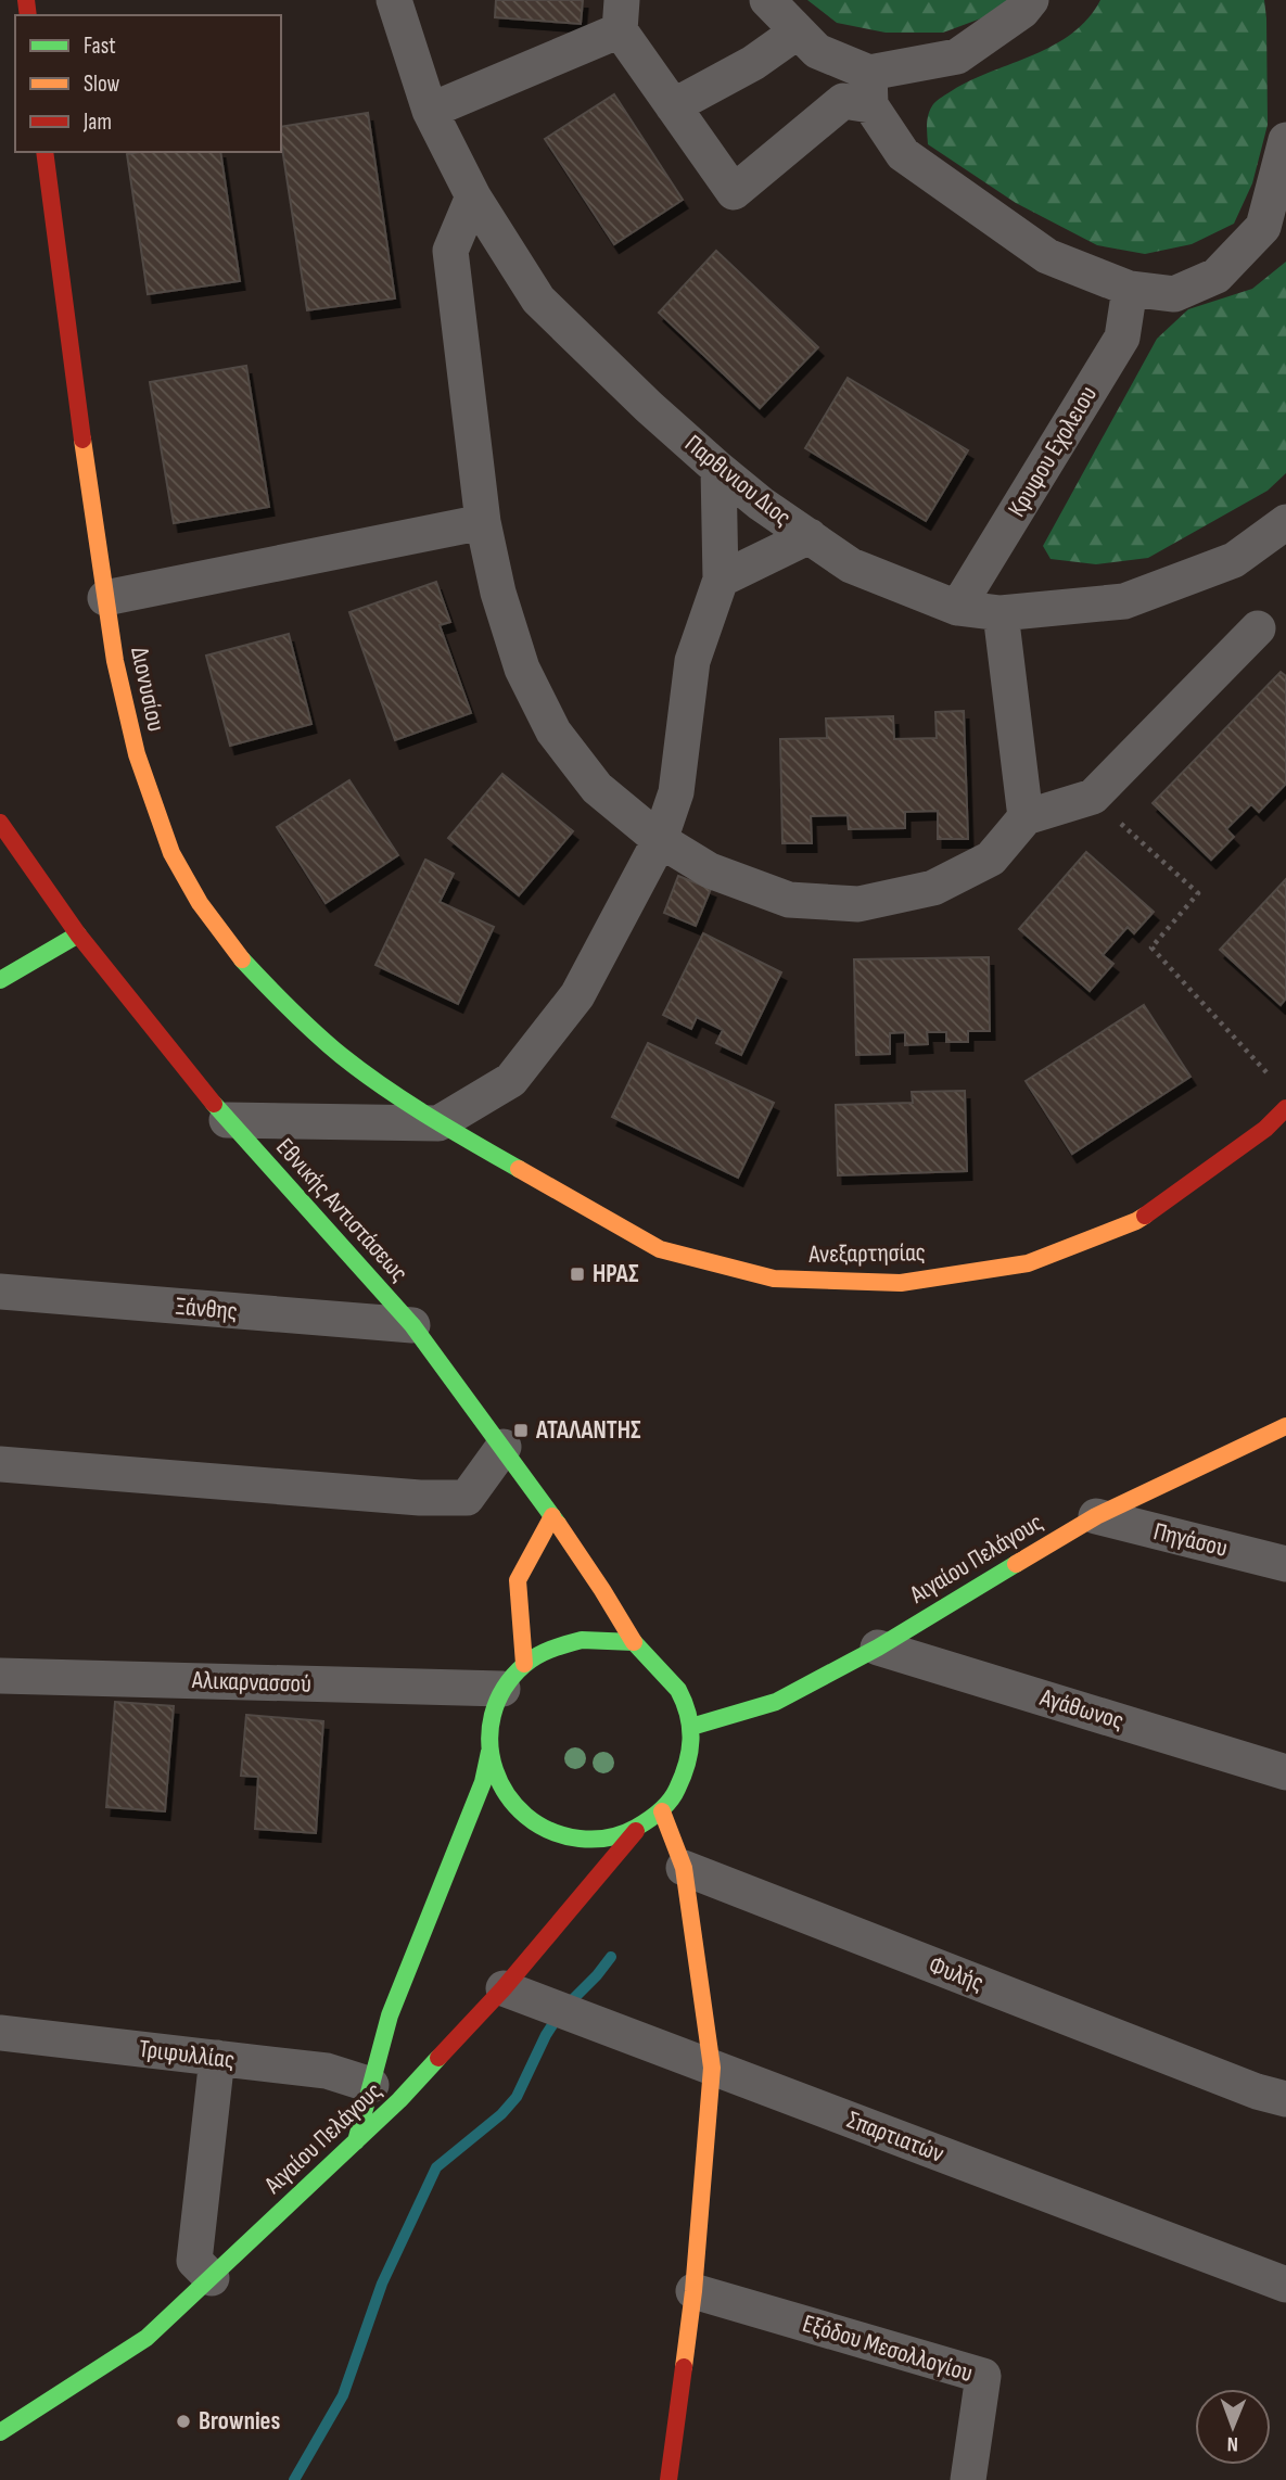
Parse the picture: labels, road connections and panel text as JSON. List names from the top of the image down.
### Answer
{
  "streets": {
    "street": [
      "Κρυφου Εχολειου",
      "Παρθινιου Διος",
      "Διονυσίου",
      "Εθνικής Αντιστάσεως",
      "Ανεξαρτησίας",
      "Ξάνθης",
      "Πηγάσου",
      "Αιγαίου Πελάγους",
      "Αλικαρνασσού",
      "Αγάθωνος",
      "Φυλής",
      "Τριφυλλίας",
      "Σπαρτιατών",
      "Εξόδου Μεσολλογίου"
    ]
  },
  "crossings": [
    ["Κρυφου Εχολειου", "Παρθινιου Διος"],
    ["Διονυσίου", "Ανεξαρτησίας"],
    ["Εθνικής Αντιστάσεως", "Ξάνθης"],
    ["Εθνικής Αντιστάσεως", "Αιγαίου Πελάγους"],
    ["Εθνικής Αντιστάσεως", "Αλικαρνασσού"],
    ["Πηγάσου", "Αιγαίου Πελάγους"],
    ["Αιγαίου Πελάγους", "Αλικαρνασσού"],
    ["Αιγαίου Πελάγους", "Αγάθωνος"],
    ["Αιγαίου Πελάγους", "Σπαρτιατών"]
  ],
  "places": {
    "transit": ["ΗΡΑΣ", "ΑΤΑΛΑΝΤΗΣ"],
    "other": ["Brownies"]
  },
  "legend": ["Fast", "Slow", "Jam"],
  "north": "bottom"
}
